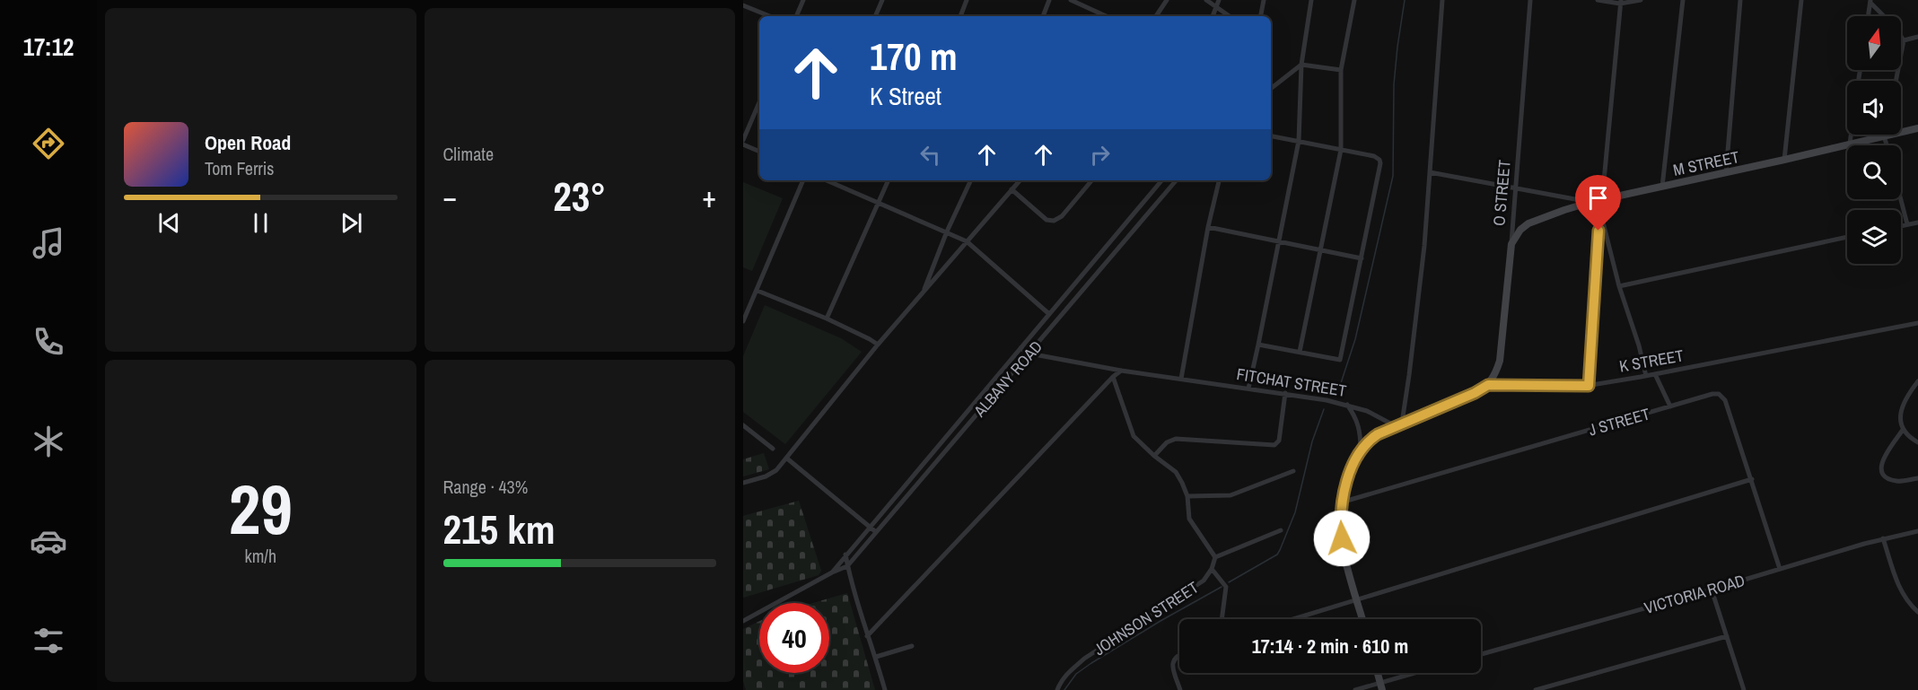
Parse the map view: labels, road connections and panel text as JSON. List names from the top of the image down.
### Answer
{
  "streets": {
    "street": [
      "M STREET",
      "O STREET",
      "K STREET",
      "ALBANY ROAD",
      "FITCHAT STREET",
      "J STREET",
      "VICTORIA ROAD",
      "JOHNSON STREET"
    ]
  },
  "crossings": [
    ["M STREET", "O STREET"],
    ["O STREET", "K STREET"],
    ["K STREET", "FITCHAT STREET"],
    ["ALBANY ROAD", "FITCHAT STREET"],
    ["J STREET", "VICTORIA ROAD"]
  ],
  "north": "top",
  "page": {
    "tabs": "17:12",
    "tile": [
      "Climate",
      ["29", "km/h"],
      ["Range · 43%", "215 km"]
    ],
    "turn": ["170 m", "K Street"],
    "song": ["Open Road", "Tom Ferris"],
    "heat": ["−", "23°", "+"],
    "limit": "40",
    "trip": "17:14 · 2 min · 610 m"
  }
}
